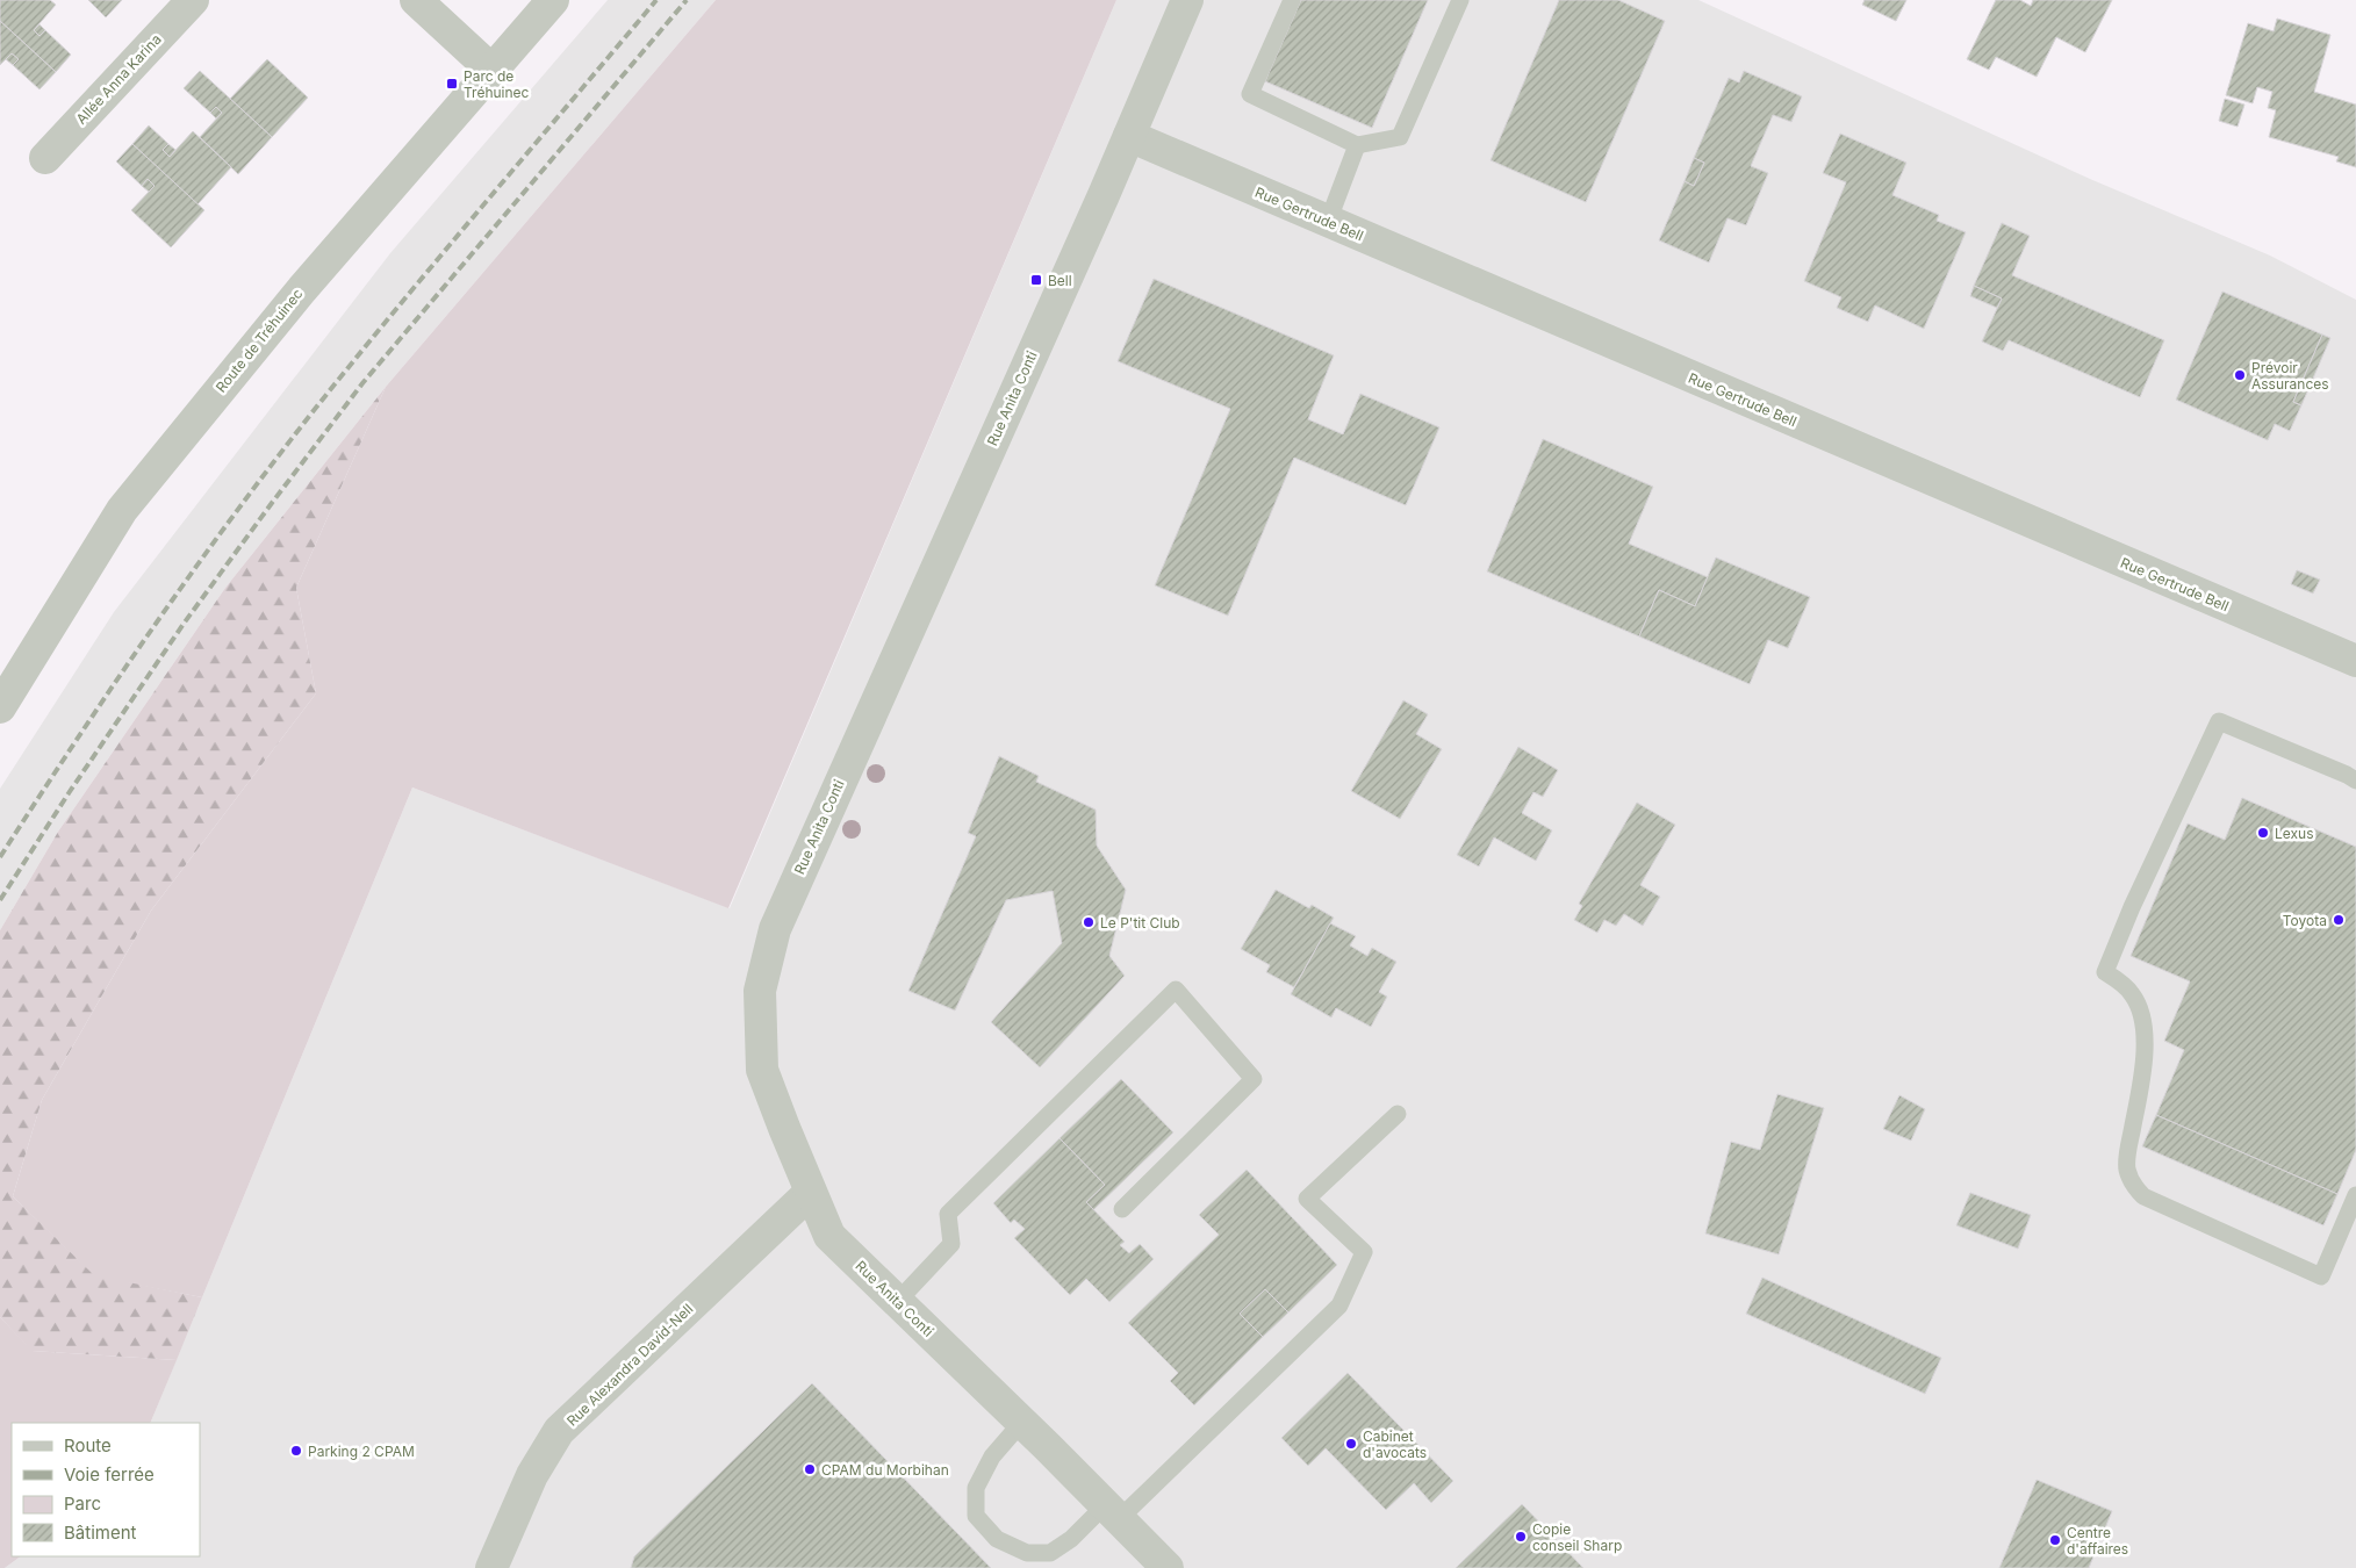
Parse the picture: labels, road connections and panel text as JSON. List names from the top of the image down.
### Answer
{
  "streets": {
    "street": [
      "Allée Anna Karina",
      "Rue Gertrude Bell",
      "Route de Tréhuinec",
      "Rue Anita Conti",
      "Rue Alexandra David-Nell"
    ]
  },
  "crossings": [
    ["Rue Gertrude Bell", "Rue Anita Conti"],
    ["Rue Anita Conti", "Rue Alexandra David-Nell"]
  ],
  "places": {
    "transit": ["Parc de Tréhuinec", "Bell"],
    "other": [
      "Prévoir Assurances",
      "Lexus",
      "Toyota",
      "Le P'tit Club",
      "Cabinet d'avocats",
      "Parking 2 CPAM",
      "CPAM du Morbihan",
      "Copie conseil Sharp",
      "Centre d'affaires"
    ]
  },
  "legend": [
    "Route",
    "Voie ferrée",
    "Parc",
    "Bâtiment"
  ]
}
